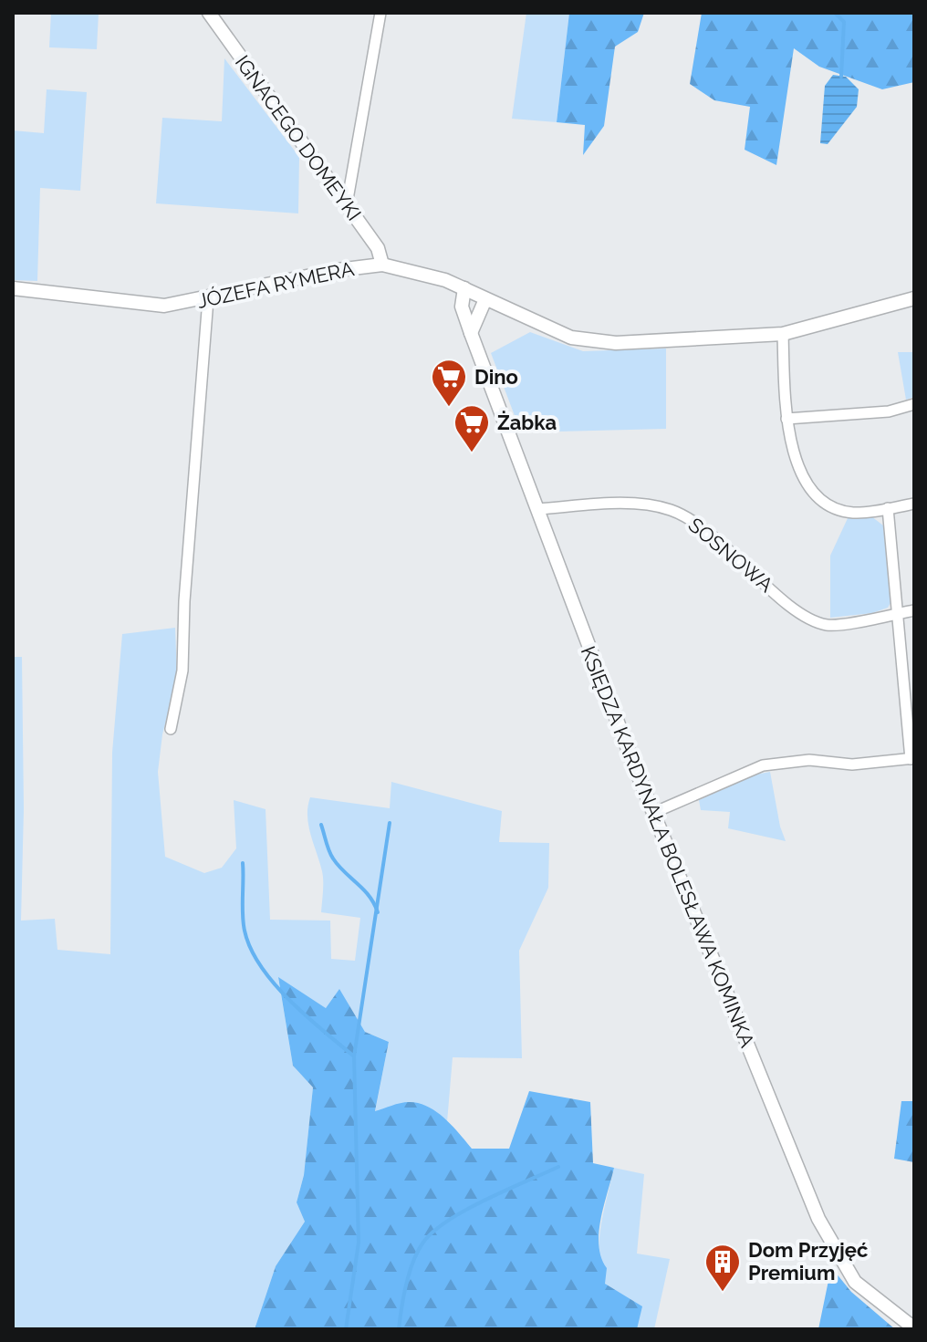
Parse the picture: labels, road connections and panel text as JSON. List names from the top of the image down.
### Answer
{
  "streets": {
    "street": [
      "IGNACEGO DOMEYKI",
      "JÓZEFA RYMERA",
      "SOSNOWA",
      "KSIĘDZA KARDYNAŁA BOLESŁAWA KOMINKA"
    ]
  },
  "crossings": [
    ["IGNACEGO DOMEYKI", "JÓZEFA RYMERA"],
    ["JÓZEFA RYMERA", "KSIĘDZA KARDYNAŁA BOLESŁAWA KOMINKA"],
    ["SOSNOWA", "KSIĘDZA KARDYNAŁA BOLESŁAWA KOMINKA"]
  ],
  "places": {
    "supermarket": ["Dino", "Żabka"],
    "building": ["Dom Przyjęć Premium"]
  }
}
